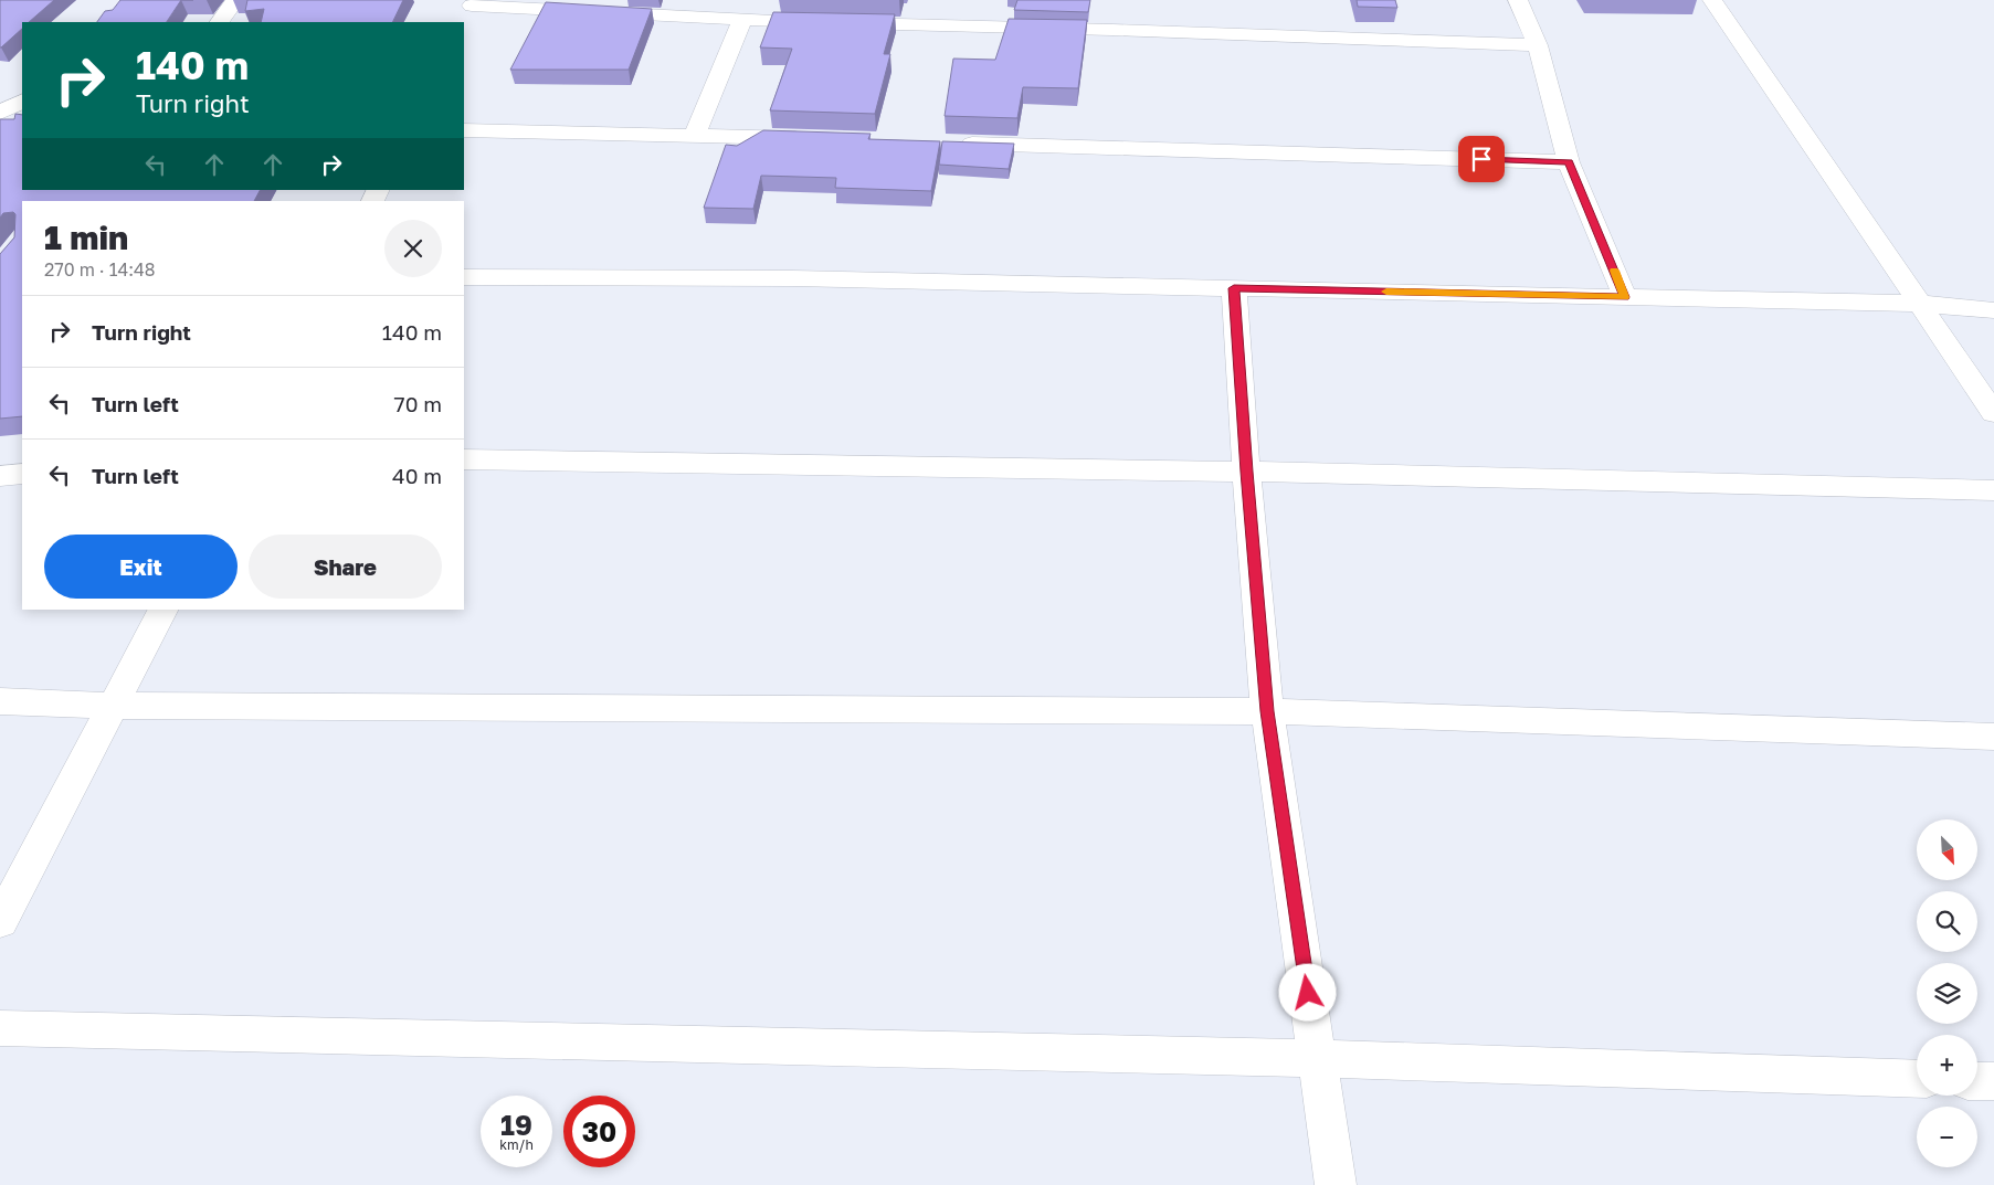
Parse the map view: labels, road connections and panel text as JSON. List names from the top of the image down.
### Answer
{
  "north": "bottom right",
  "page": {
    "turn": ["140 m", "Turn right"],
    "heading": ["1 min", "270 m · 14:48"],
    "list": [
      {
        "name": "Turn right",
        "value": "140 m"
      },
      {
        "name": "Turn left",
        "value": "70 m"
      },
      {
        "name": "Turn left",
        "value": "40 m"
      }
    ],
    "buttons": ["Exit", "Share"],
    "map_buttons": ["+", "−"],
    "speed": "19 km/h",
    "limit": "30"
  }
}
